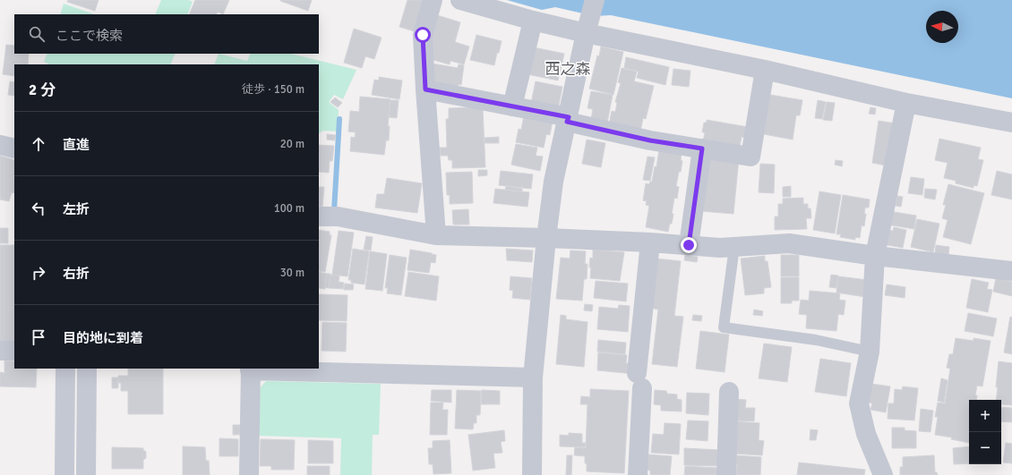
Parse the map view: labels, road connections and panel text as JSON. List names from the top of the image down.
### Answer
{
  "districts": ["西之森"],
  "north": "left",
  "page": {
    "search": "ここで検索",
    "heading": ["2 分", "徒歩 · 150 m"],
    "list": [
      ["直進", "20 m"],
      ["左折", "100 m"],
      ["右折", "30 m"],
      "目的地に到着"
    ],
    "map_buttons": ["+", "−"]
  }
}
